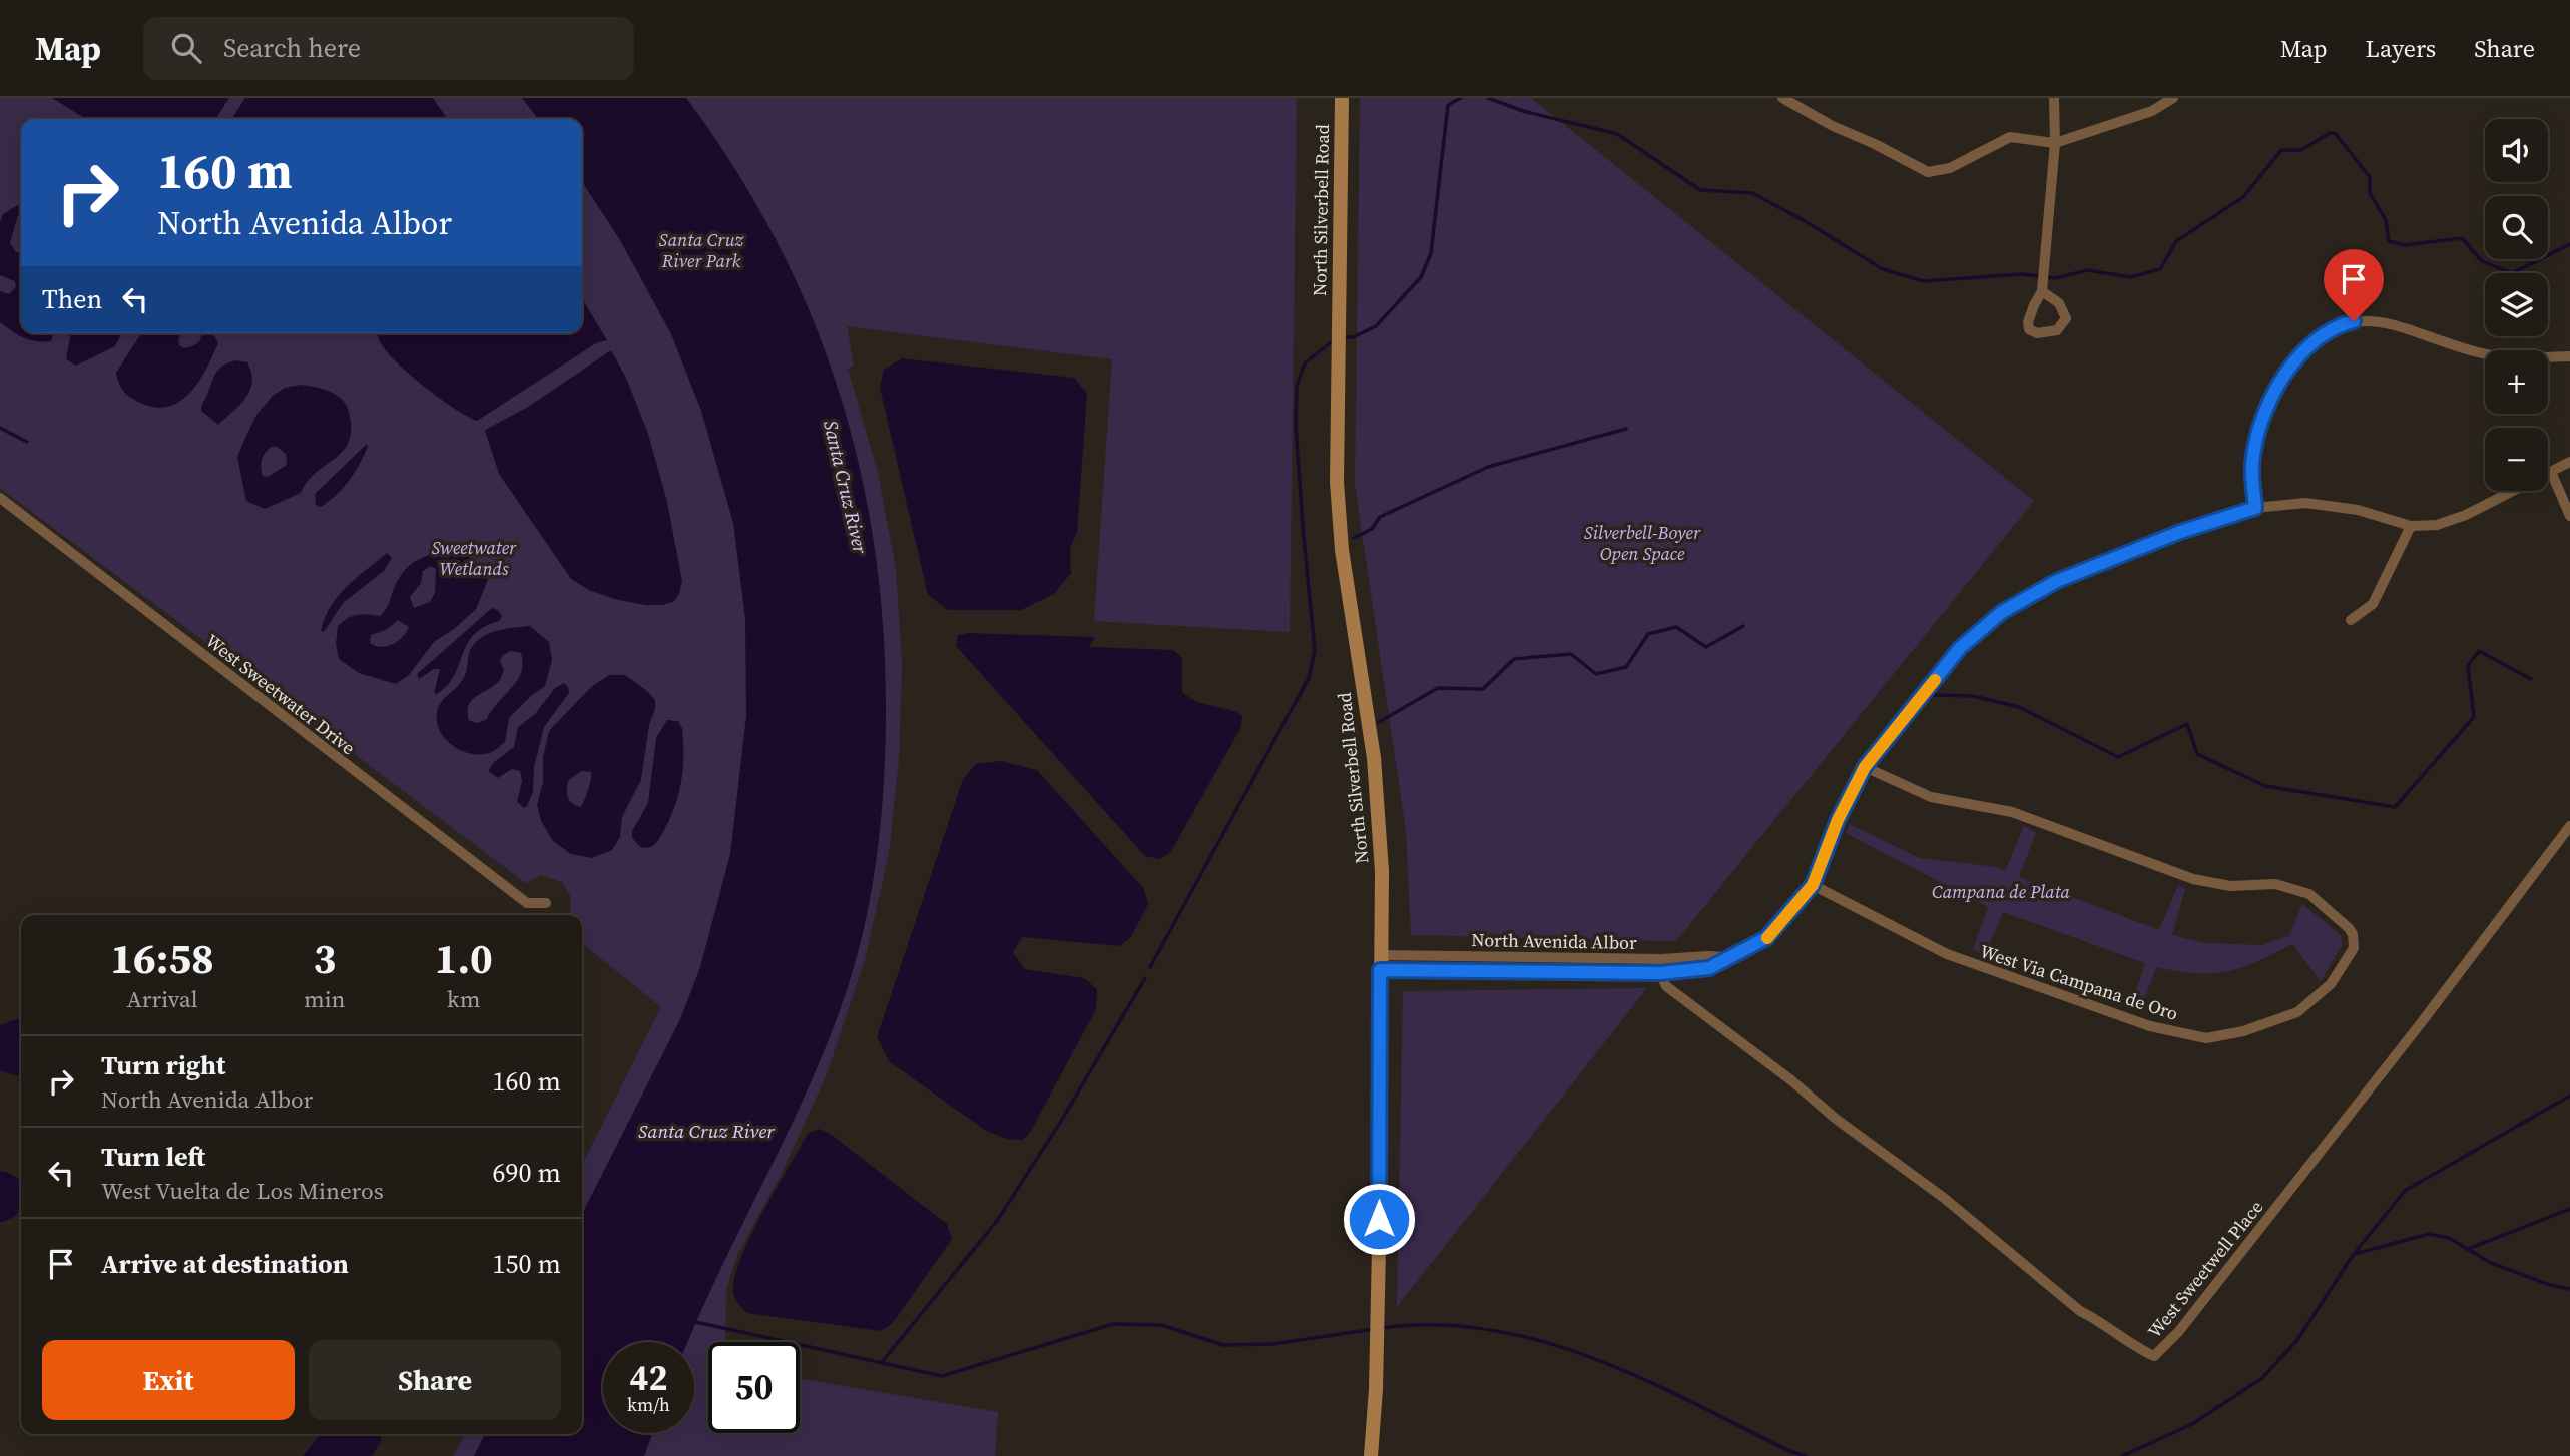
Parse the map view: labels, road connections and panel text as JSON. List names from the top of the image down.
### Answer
{
  "streets": {
    "main road": ["North Silverbell Road"],
    "street": [
      "West Sweetwater Drive",
      "North Avenida Albor",
      "West Via Campana de Oro",
      "West Sweetwell Place"
    ]
  },
  "crossings": [
    ["North Silverbell Road", "North Avenida Albor"],
    ["North Avenida Albor", "West Via Campana de Oro"],
    ["North Avenida Albor", "West Sweetwell Place"]
  ],
  "water": ["Santa Cruz River"],
  "parks": [
    "Santa Cruz River Park",
    "Silverbell-Boyer Open Space",
    "Sweetwater Wetlands",
    "Campana de Plata"
  ],
  "page": {
    "header": "Map",
    "search": "Search here",
    "nav": ["Map", "Layers", "Share"],
    "map_buttons": ["+", "−"],
    "turn": ["160 m", "North Avenida Albor"],
    "then": "Then",
    "eta": [
      "16:58",
      "Arrival",
      "3",
      "min",
      "1.0",
      "km"
    ],
    "list": [
      {
        "name": "Turn right",
        "note": "North Avenida Albor",
        "value": "160 m"
      },
      {
        "name": "Turn left",
        "note": "West Vuelta de Los Mineros",
        "value": "690 m"
      },
      {
        "name": "Arrive at destination",
        "value": "150 m"
      }
    ],
    "buttons": ["Exit", "Share"],
    "speed": "42 km/h",
    "limit": "50"
  }
}
